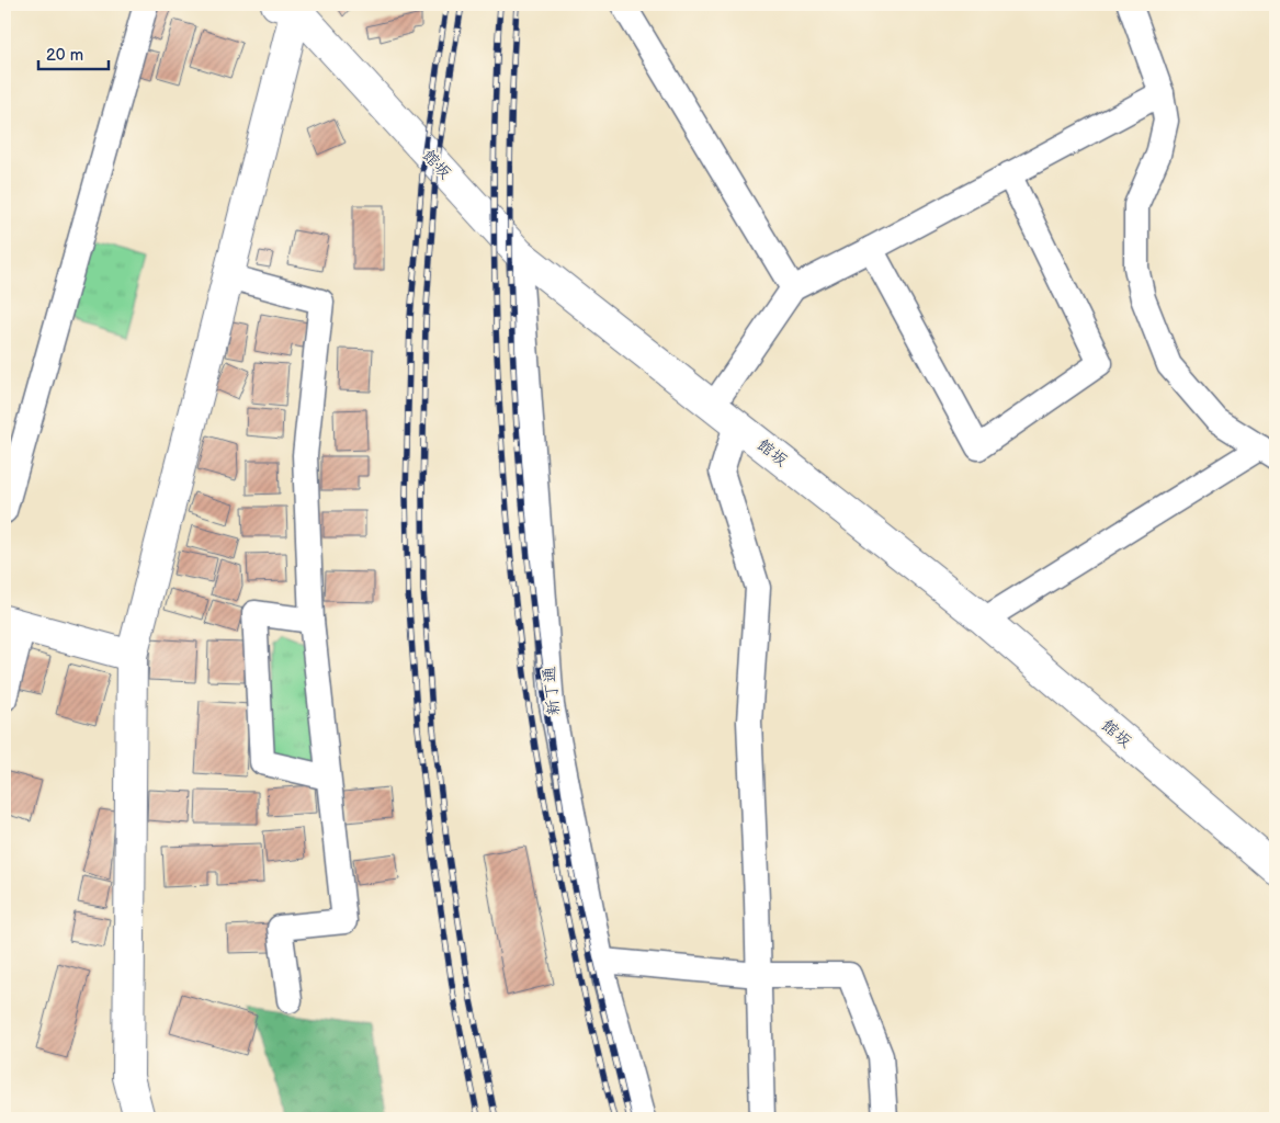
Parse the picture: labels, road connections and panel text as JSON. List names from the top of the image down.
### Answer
{
  "streets": {
    "main road": ["館坂"],
    "street": ["新丁通"]
  },
  "crossings": [
    ["館坂", "新丁通"]
  ],
  "scale_bar": "20 m"
}
